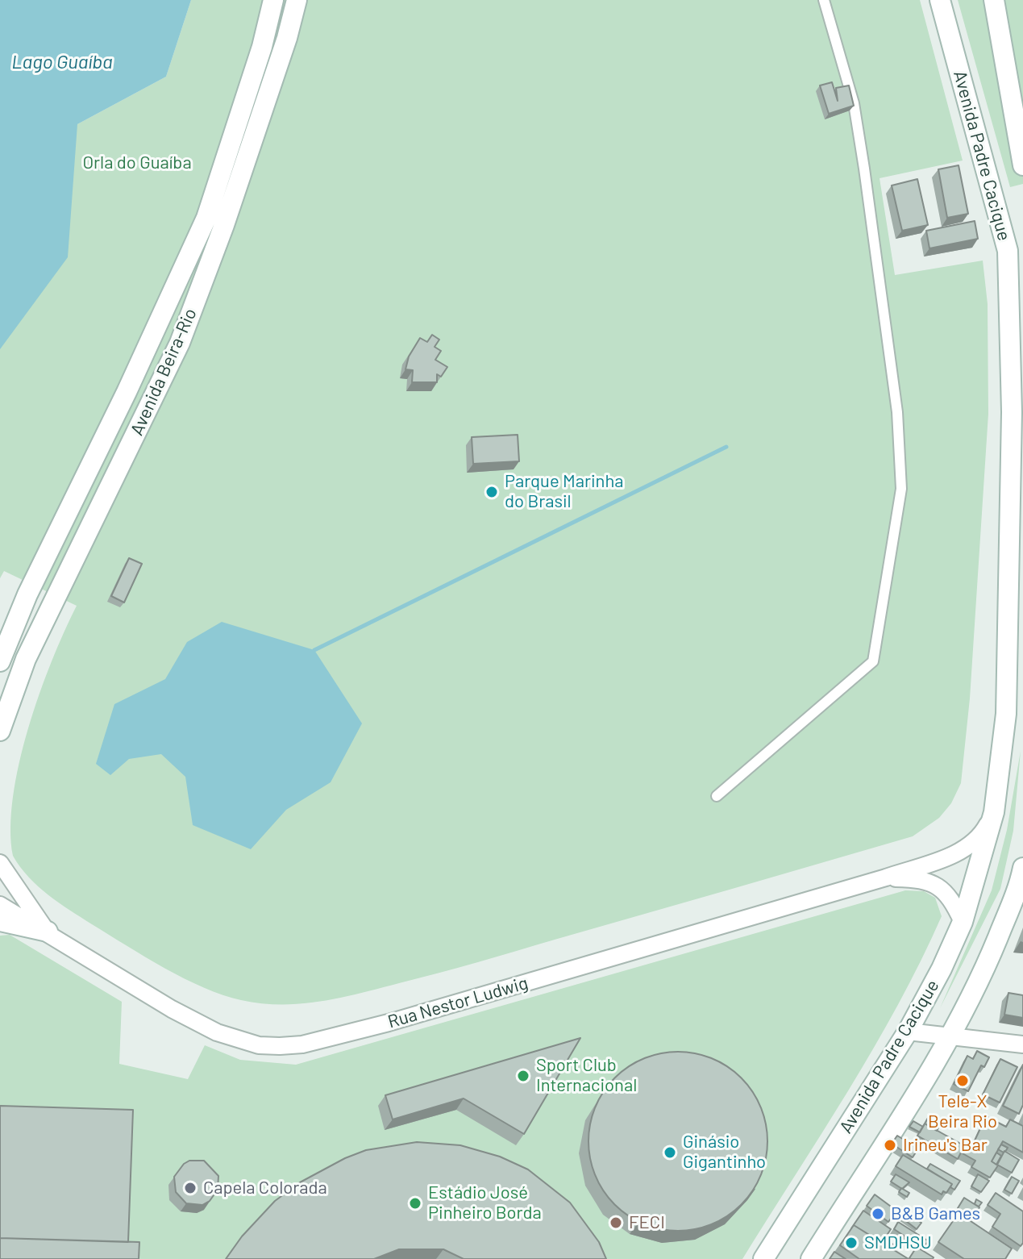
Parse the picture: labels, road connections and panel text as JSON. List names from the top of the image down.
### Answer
{
  "streets": {
    "main road": ["Avenida Padre Cacique", "Avenida Beira-Rio"],
    "street": ["Rua Nestor Ludwig"]
  },
  "crossings": [
    ["Avenida Padre Cacique", "Rua Nestor Ludwig"]
  ],
  "water": ["Lago Guaíba"],
  "parks": ["Orla do Guaíba"],
  "places": [
    "Parque Marinha do Brasil",
    "Sport Club Internacional",
    "Tele-X Beira Rio",
    "Irineu's Bar",
    "Ginásio Gigantinho",
    "Capela Colorada",
    "Estádio José Pinheiro Borda",
    "B&B Games",
    "FECI",
    "SMDHSU"
  ]
}
